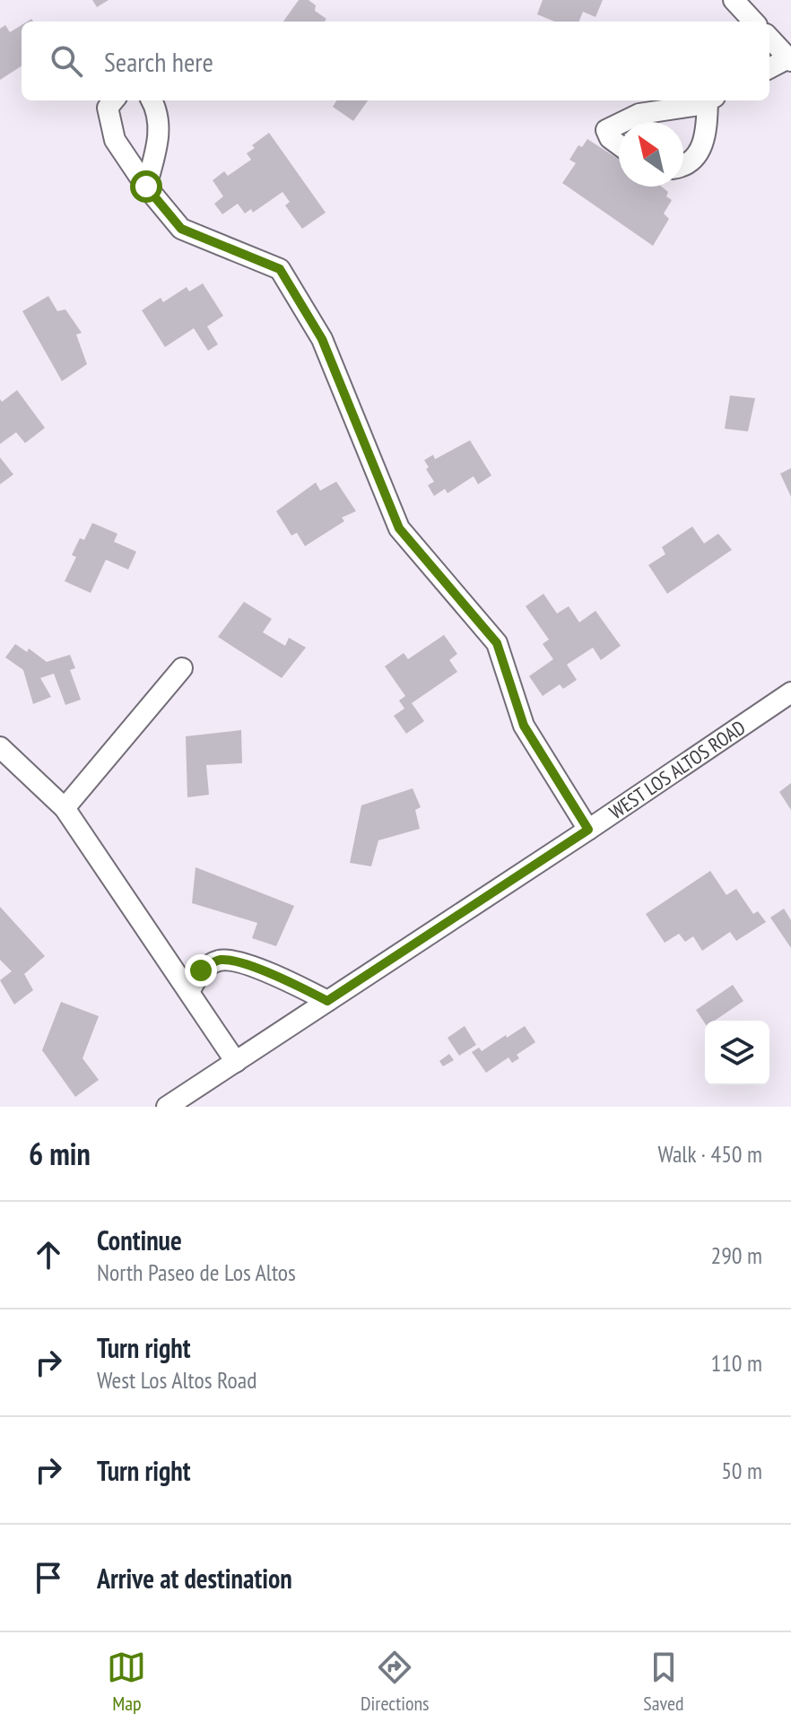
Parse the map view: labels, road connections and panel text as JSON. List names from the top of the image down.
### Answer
{
  "streets": {
    "street": ["WEST LOS ALTOS ROAD"]
  },
  "north": "top left",
  "page": {
    "search": "Search here",
    "heading": ["6 min", "Walk · 450 m"],
    "list": [
      ["Continue", "North Paseo de Los Altos", "290 m"],
      ["Turn right", "West Los Altos Road", "110 m"],
      ["Turn right", "50 m"],
      "Arrive at destination"
    ],
    "nav": ["Map", "Directions", "Saved"]
  }
}
